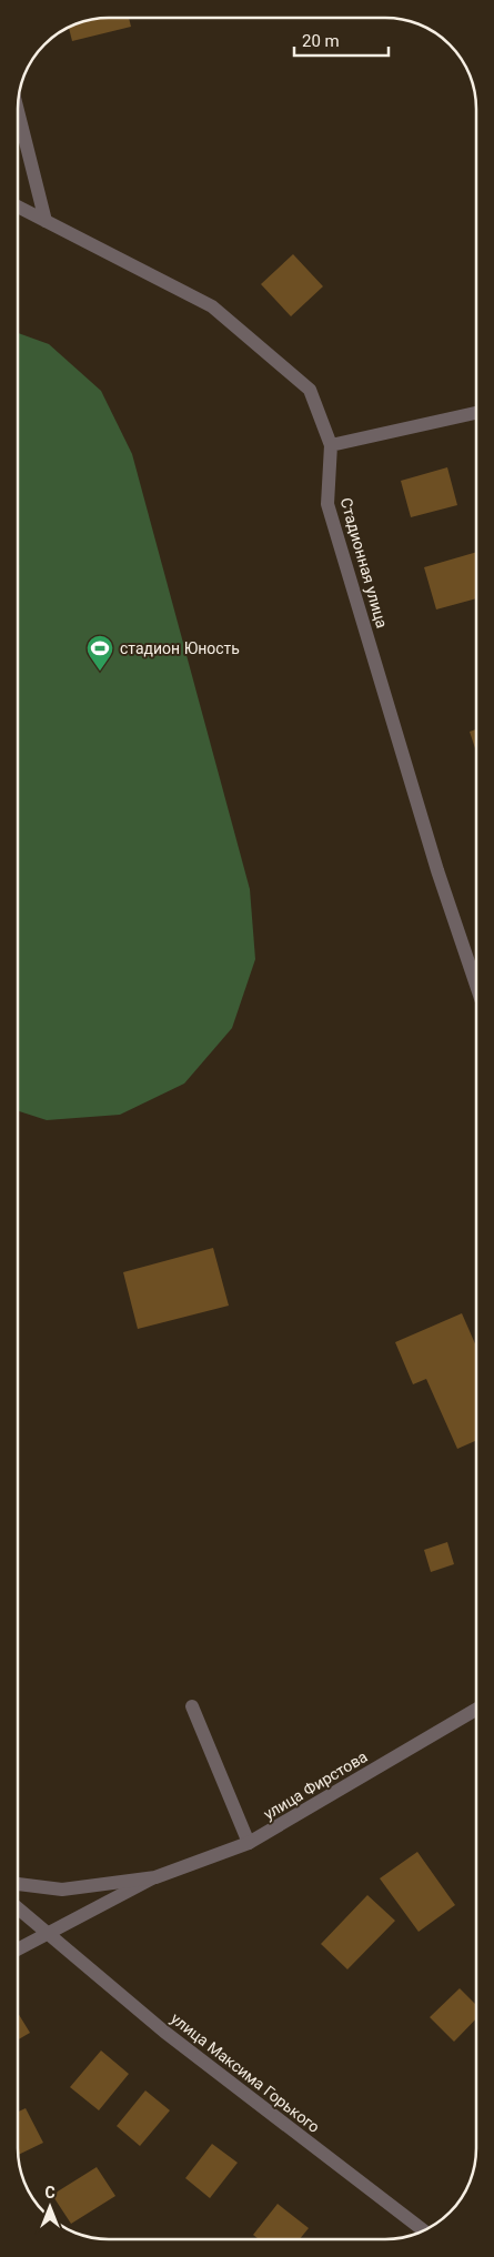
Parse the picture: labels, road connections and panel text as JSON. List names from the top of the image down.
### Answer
{
  "streets": {
    "street": ["Стадионная улица", "улица Фирстова", "улица Максима Горького"]
  },
  "places": {
    "sports": ["стадион Юность"]
  },
  "scale_bar": "20 m",
  "north": "top"
}
